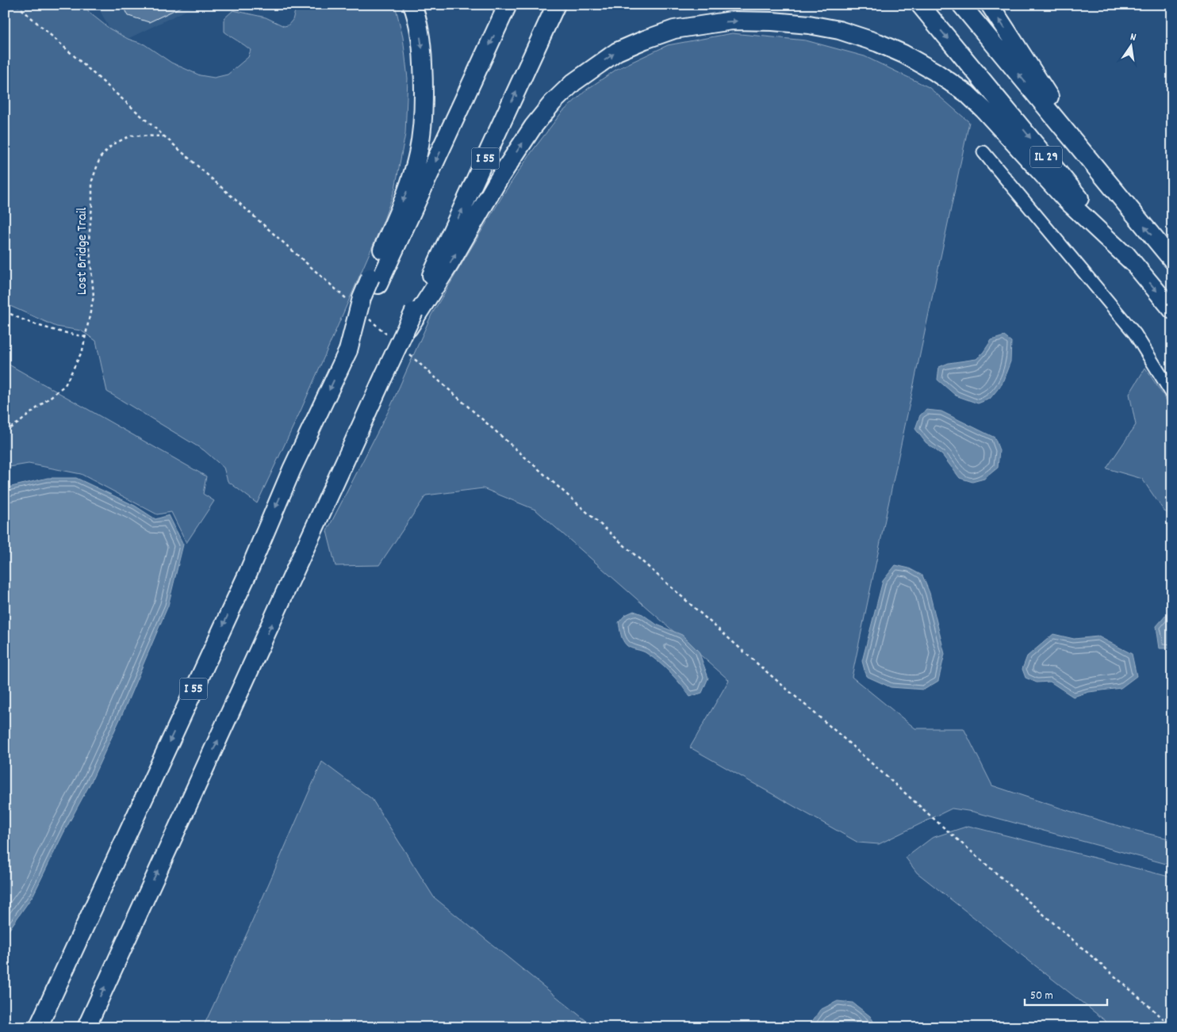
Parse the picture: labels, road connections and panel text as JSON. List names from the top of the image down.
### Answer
{
  "streets": {
    "highway": ["IL 29", "I 55"],
    "path": ["Lost Bridge Trail"]
  },
  "scale_bar": "50 m",
  "north": "top"
}
